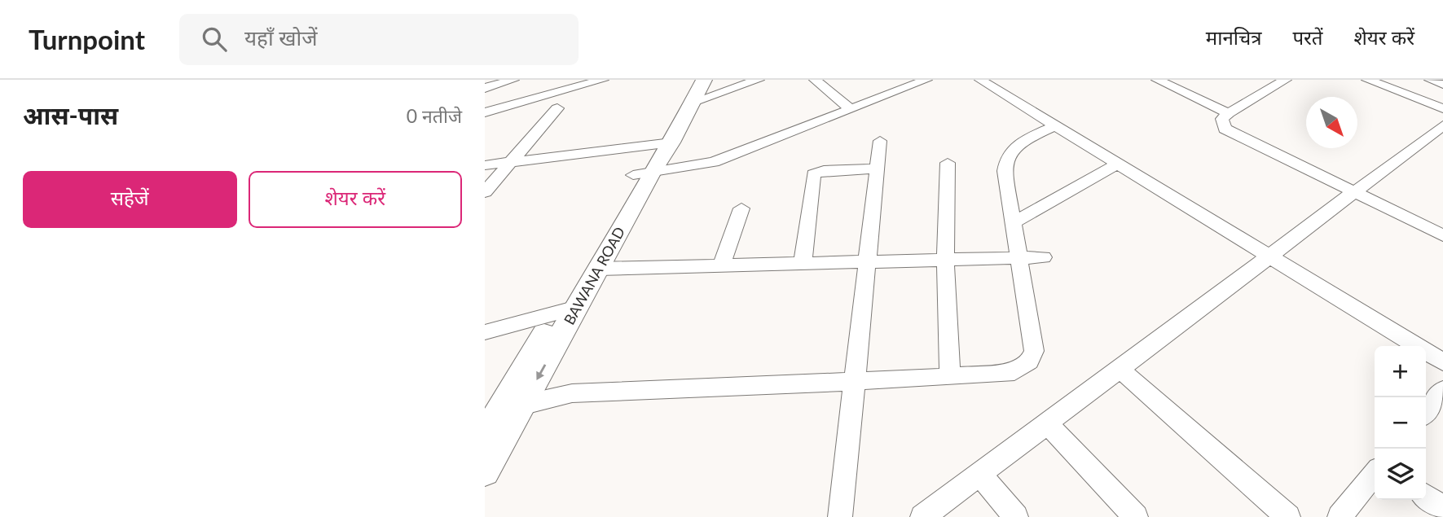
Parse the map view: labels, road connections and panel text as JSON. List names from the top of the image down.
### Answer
{
  "streets": {
    "street": ["BAWANA ROAD"]
  },
  "north": "bottom right",
  "page": {
    "header": "Turnpoint",
    "search": "यहाँ खोजें",
    "nav": ["मानचित्र", "परतें", "शेयर करें"],
    "heading": ["आस-पास", "0 नतीजे"],
    "buttons": ["सहेजें", "शेयर करें"],
    "map_buttons": ["+", "−"]
  }
}
